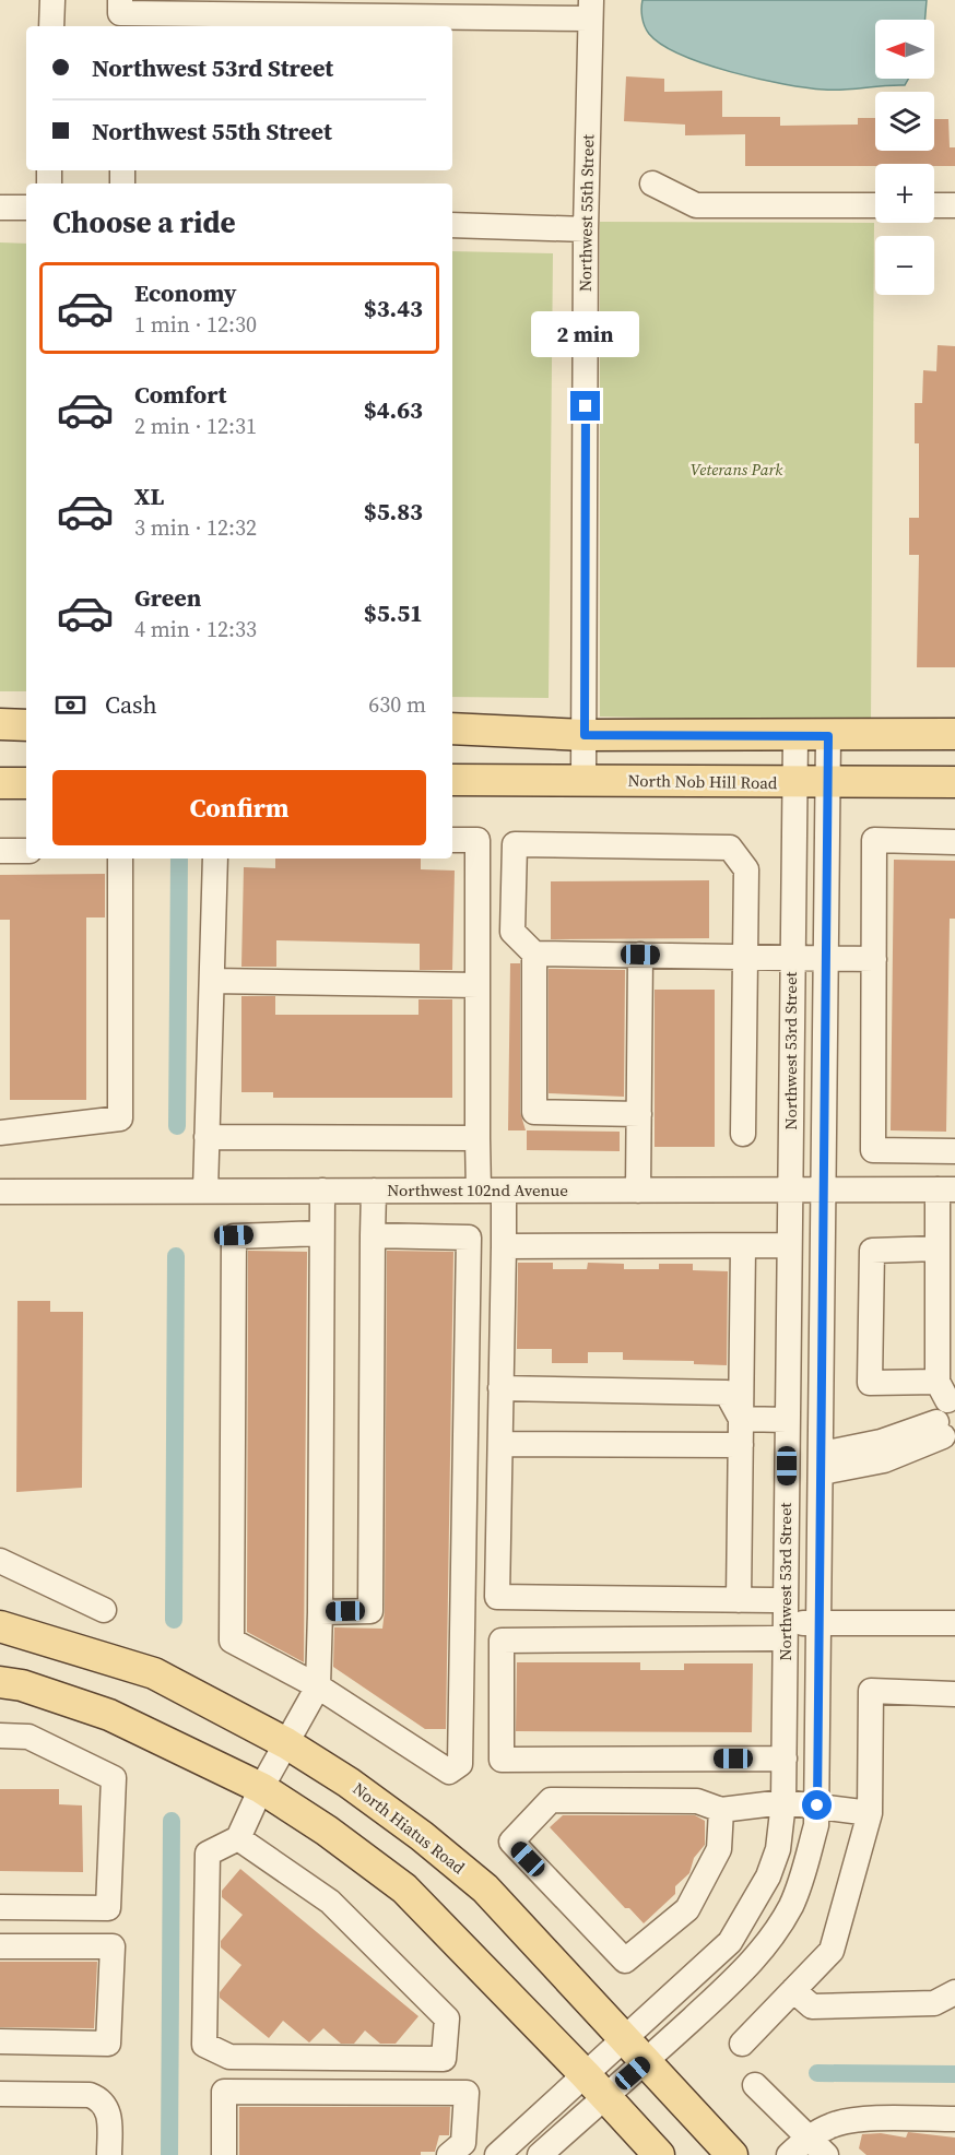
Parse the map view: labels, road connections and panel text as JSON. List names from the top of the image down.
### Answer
{
  "streets": {
    "main road": ["North Nob Hill Road", "North Hiatus Road"],
    "street": ["Northwest 55th Street", "Northwest 53rd Street", "Northwest 102nd Avenue"]
  },
  "crossings": [
    ["Northwest 55th Street", "North Nob Hill Road"],
    ["North Nob Hill Road", "Northwest 53rd Street"],
    ["Northwest 53rd Street", "Northwest 102nd Avenue"],
    ["Northwest 53rd Street", "North Hiatus Road"]
  ],
  "parks": ["Veterans Park"],
  "north": "left",
  "page": {
    "map_buttons": ["+", "−"],
    "banner": ["Northwest 53rd Street", "Northwest 55th Street"],
    "heading": "Choose a ride",
    "list": [
      {
        "name": "Economy",
        "note": "1 min · 12:30",
        "value": "$3.43"
      },
      {
        "name": "Comfort",
        "note": "2 min · 12:31",
        "value": "$4.63"
      },
      {
        "name": "XL",
        "note": "3 min · 12:32",
        "value": "$5.83"
      },
      {
        "name": "Green",
        "note": "4 min · 12:33",
        "value": "$5.51"
      }
    ],
    "bubble": "2 min",
    "pay": ["Cash", "630 m"],
    "buttons": "Confirm"
  }
}
